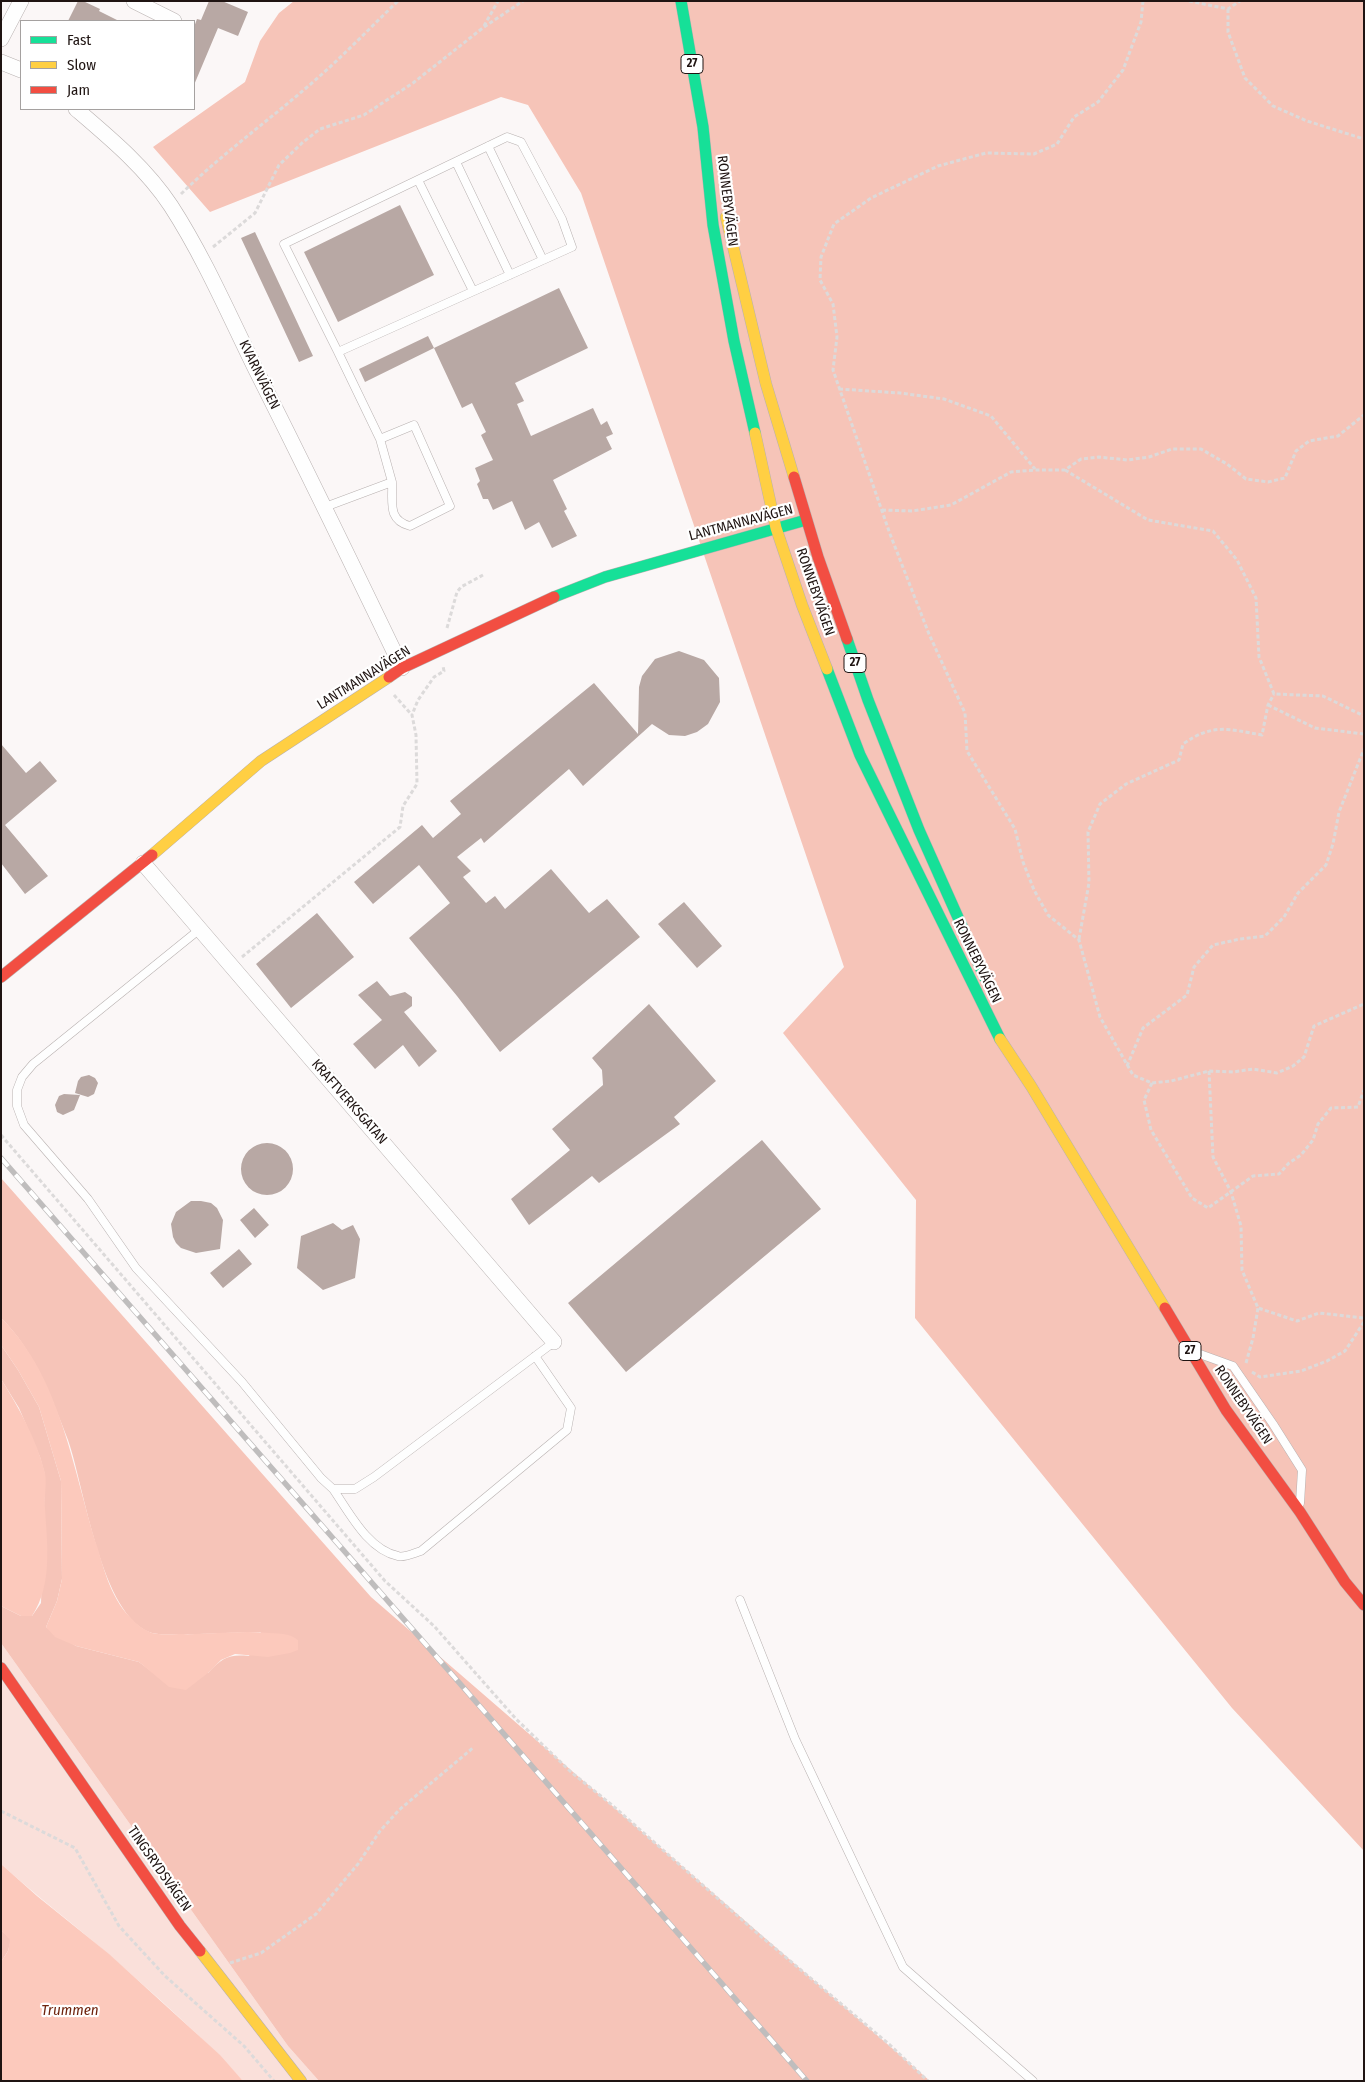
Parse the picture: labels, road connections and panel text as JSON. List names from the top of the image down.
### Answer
{
  "streets": {
    "main road": [
      "27",
      "RONNEBYVÄGEN",
      "LANTMANNAVÄGEN",
      "TINGSRYDSVÄGEN"
    ],
    "street": ["KVARNVÄGEN", "KRAFTVERKSGATAN"]
  },
  "crossings": [
    ["RONNEBYVÄGEN", "LANTMANNAVÄGEN"],
    ["KVARNVÄGEN", "LANTMANNAVÄGEN"],
    ["LANTMANNAVÄGEN", "KRAFTVERKSGATAN"]
  ],
  "water": ["Trummen"],
  "legend": ["Fast", "Slow", "Jam"]
}
